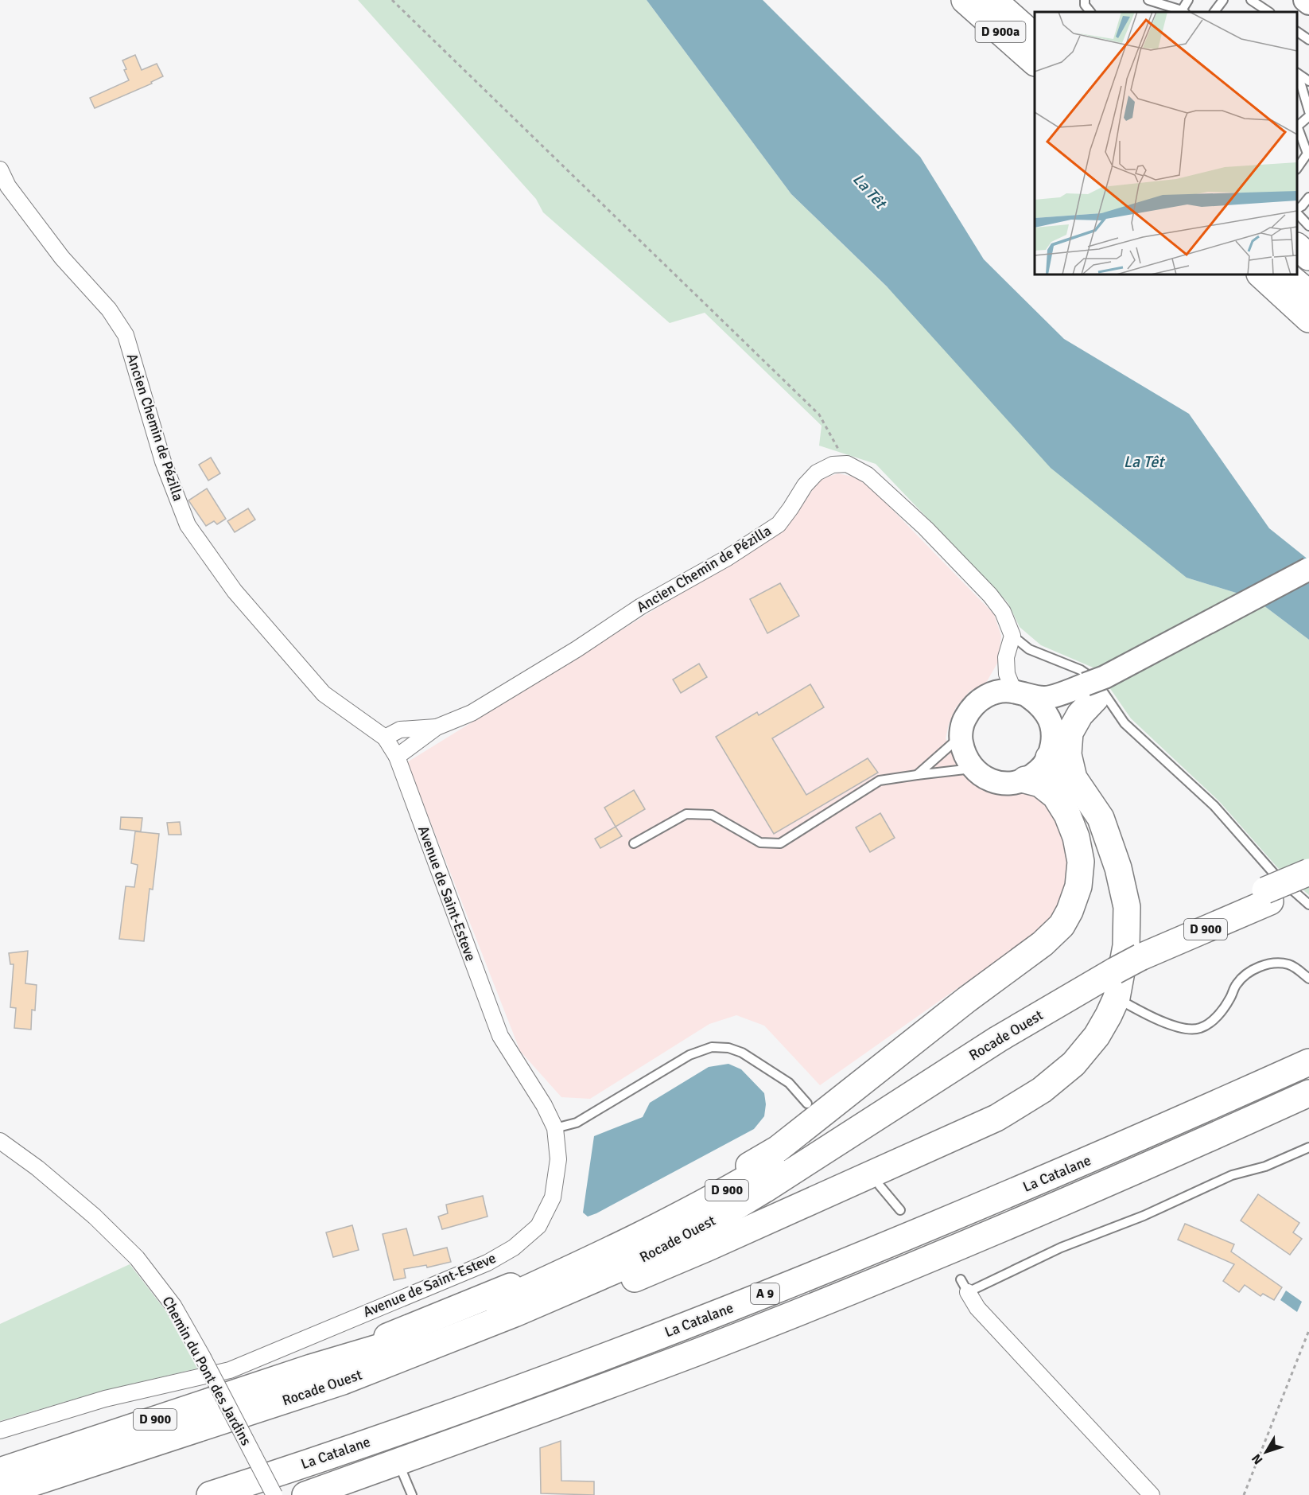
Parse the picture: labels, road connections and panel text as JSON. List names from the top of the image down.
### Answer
{
  "streets": {
    "highway": [
      "D 900a",
      "D 900",
      "Rocade Ouest",
      "La Catalane",
      "A 9"
    ],
    "street": ["Ancien Chemin de Pézilla", "Avenue de Saint-Esteve", "Chemin du Pont des Jardins"]
  },
  "crossings": [
    ["Ancien Chemin de Pézilla", "Avenue de Saint-Esteve"]
  ],
  "water": ["La Têt"],
  "north": "bottom left"
}
